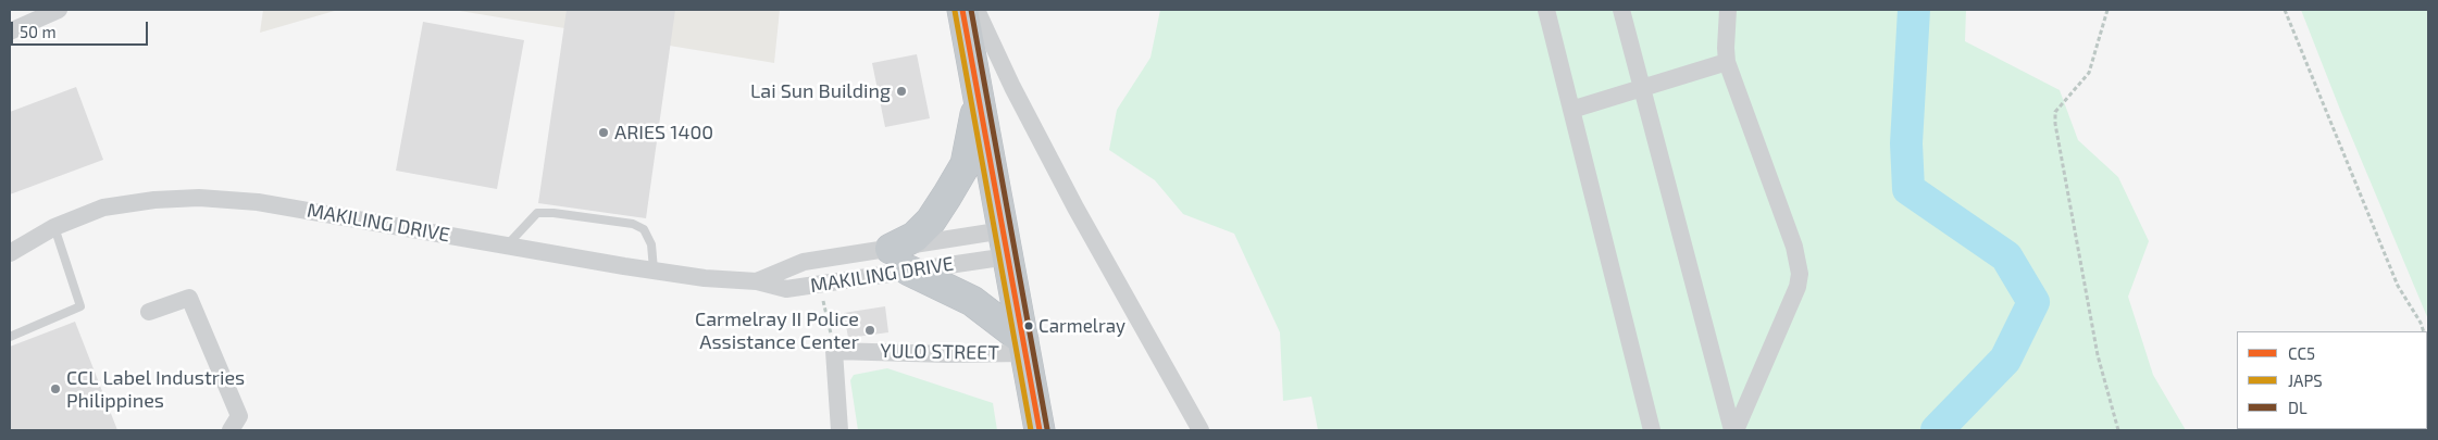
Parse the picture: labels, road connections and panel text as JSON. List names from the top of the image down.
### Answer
{
  "streets": {
    "street": ["MAKILING DRIVE", "YULO STREET"]
  },
  "places": [
    "Lai Sun Building",
    "ARIES 1400",
    "Carmelray",
    "Carmelray II Police Assistance Center",
    "CCL Label Industries Philippines"
  ],
  "lines": ["transit line CC5", "transit line DL", "transit line JAPS"],
  "legend": ["CC5", "JAPS", "DL"],
  "scale_bar": "50 m"
}
